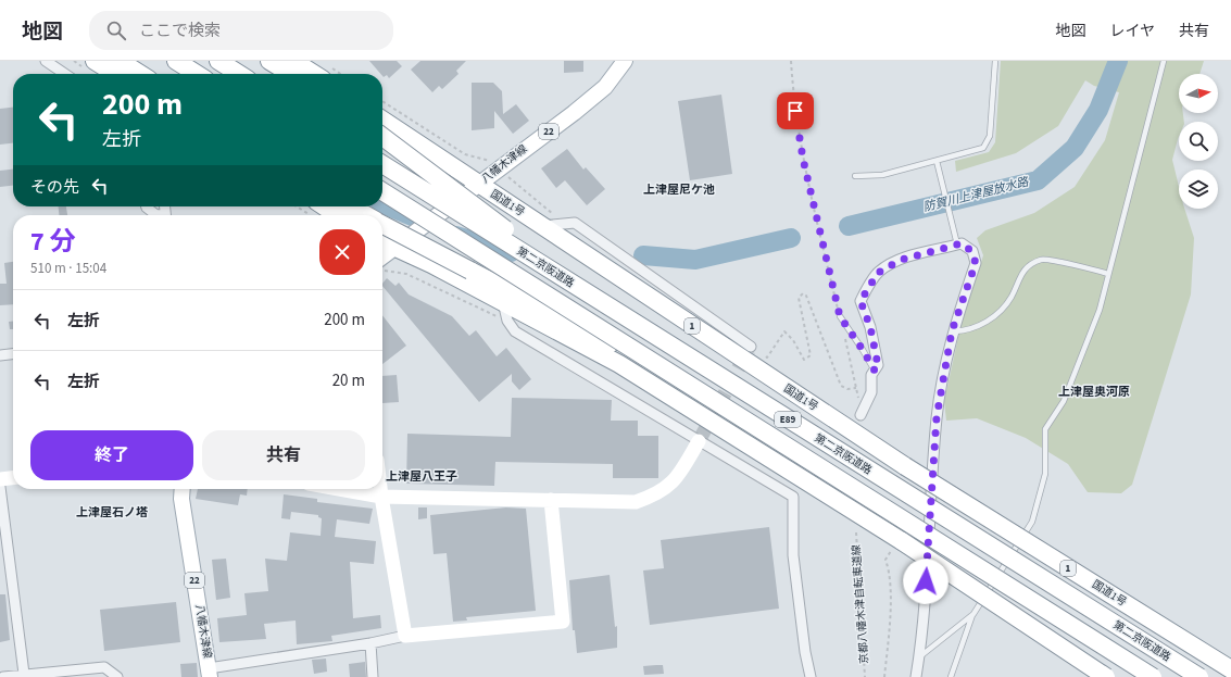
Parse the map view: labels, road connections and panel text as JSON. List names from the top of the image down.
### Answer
{
  "streets": {
    "highway": [
      "国道1号",
      "第二京阪道路",
      "1",
      "E89"
    ],
    "main road": ["22", "八幡木津線"],
    "path": ["京都八幡木津自転車道線"]
  },
  "crossings": [
    ["八幡木津線", "国道1号"]
  ],
  "districts": [
    "上津屋尼ケ池",
    "上津屋奥河原",
    "上津屋八王子",
    "上津屋石ノ塔"
  ],
  "water": ["防賀川上津屋放水路"],
  "north": "right",
  "page": {
    "header": "地図",
    "search": "ここで検索",
    "nav": ["地図", "レイヤ", "共有"],
    "turn": ["200 m", "左折"],
    "then": "その先",
    "heading": ["7 分", "510 m · 15:04"],
    "list": [
      {
        "name": "左折",
        "value": "200 m"
      },
      {
        "name": "左折",
        "value": "20 m"
      }
    ],
    "buttons": ["終了", "共有"]
  }
}
